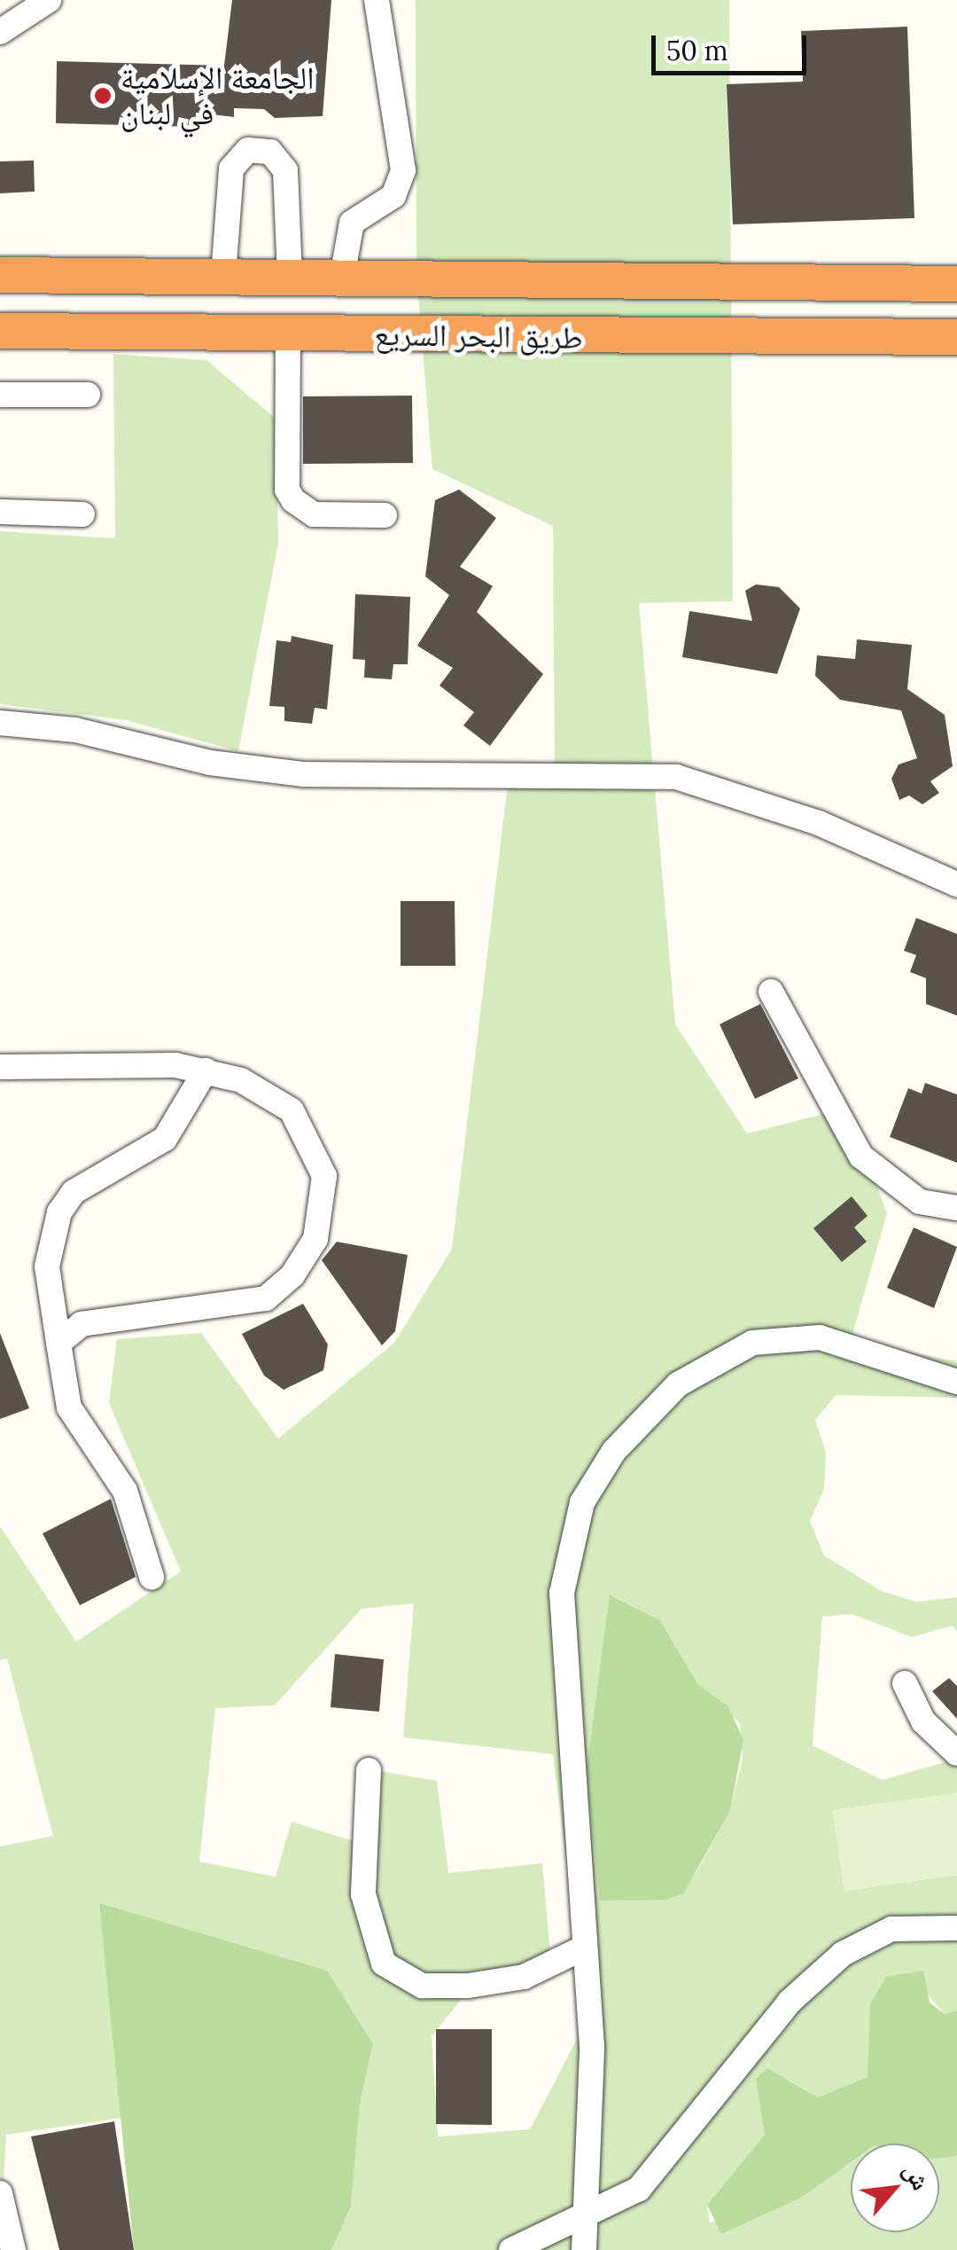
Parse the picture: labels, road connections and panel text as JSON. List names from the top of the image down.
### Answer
{
  "streets": {
    "highway": ["طريق البحر السريع"]
  },
  "places": ["الجامعة الإسلامية في لبنان"],
  "scale_bar": "50 m",
  "north": "top right"
}
